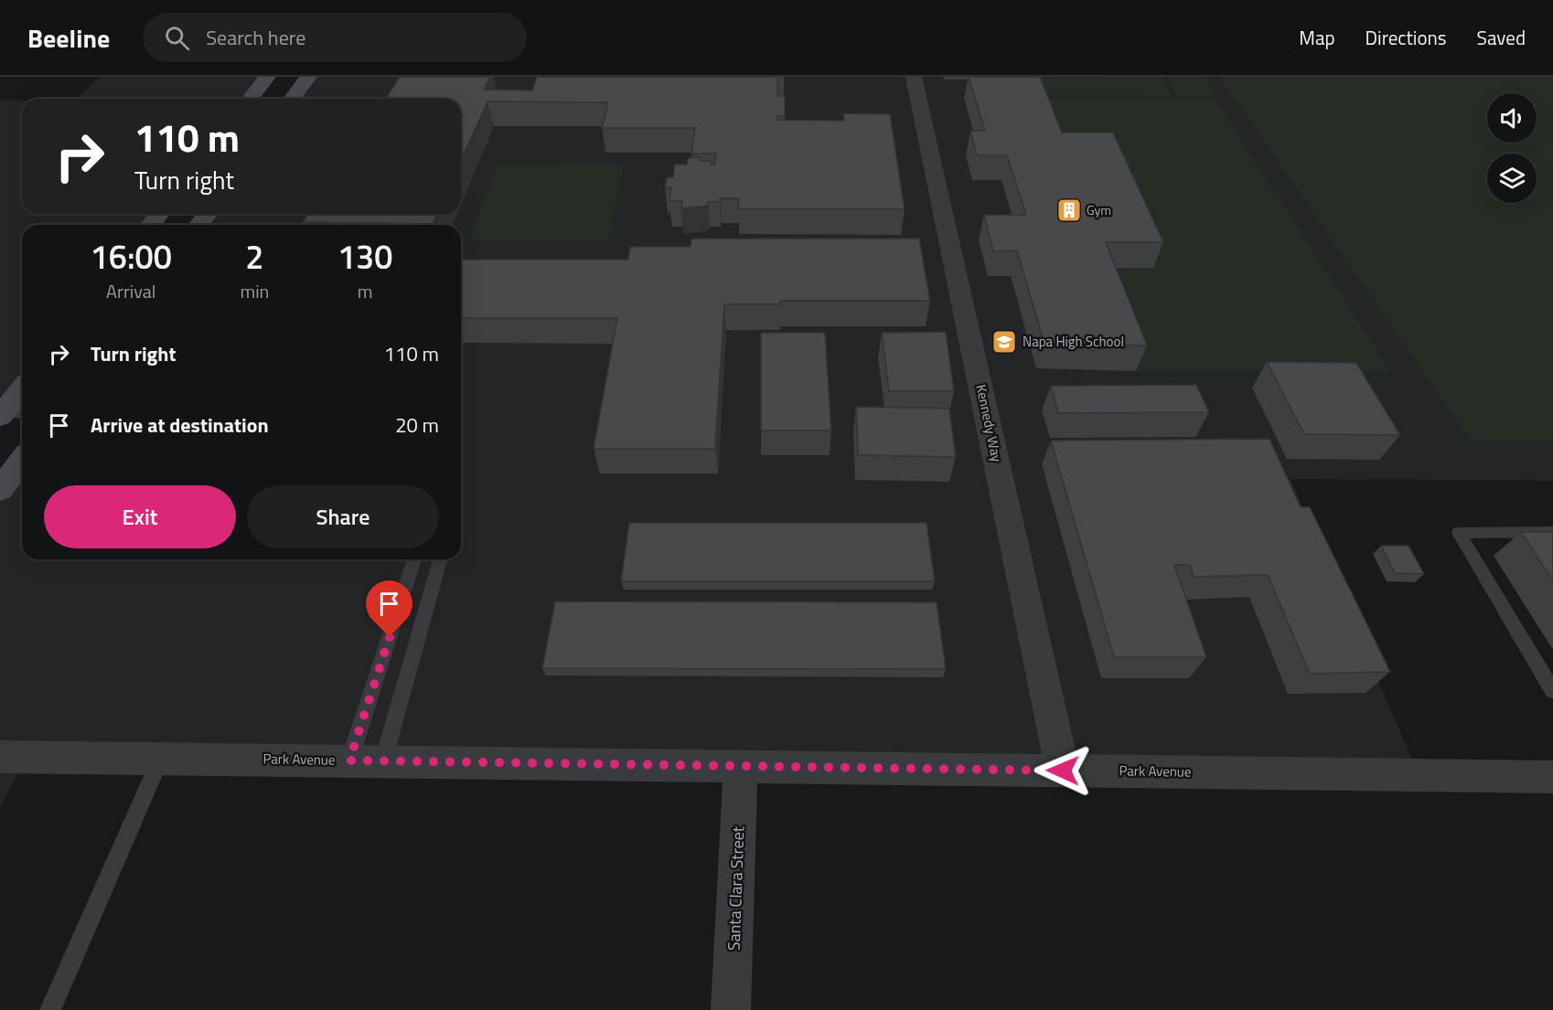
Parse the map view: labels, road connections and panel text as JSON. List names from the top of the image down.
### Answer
{
  "streets": {
    "street": ["Kennedy Way", "Park Avenue", "Santa Clara Street"]
  },
  "crossings": [
    ["Kennedy Way", "Park Avenue"],
    ["Park Avenue", "Santa Clara Street"]
  ],
  "places": {
    "building": ["Gym"],
    "school or university": ["Napa High School"]
  },
  "page": {
    "header": "Beeline",
    "search": "Search here",
    "nav": ["Map", "Directions", "Saved"],
    "turn": ["110 m", "Turn right"],
    "eta": [
      "16:00",
      "Arrival",
      "2",
      "min",
      "130",
      "m"
    ],
    "list": [
      {
        "name": "Turn right",
        "value": "110 m"
      },
      {
        "name": "Arrive at destination",
        "value": "20 m"
      }
    ],
    "buttons": ["Exit", "Share"]
  }
}
